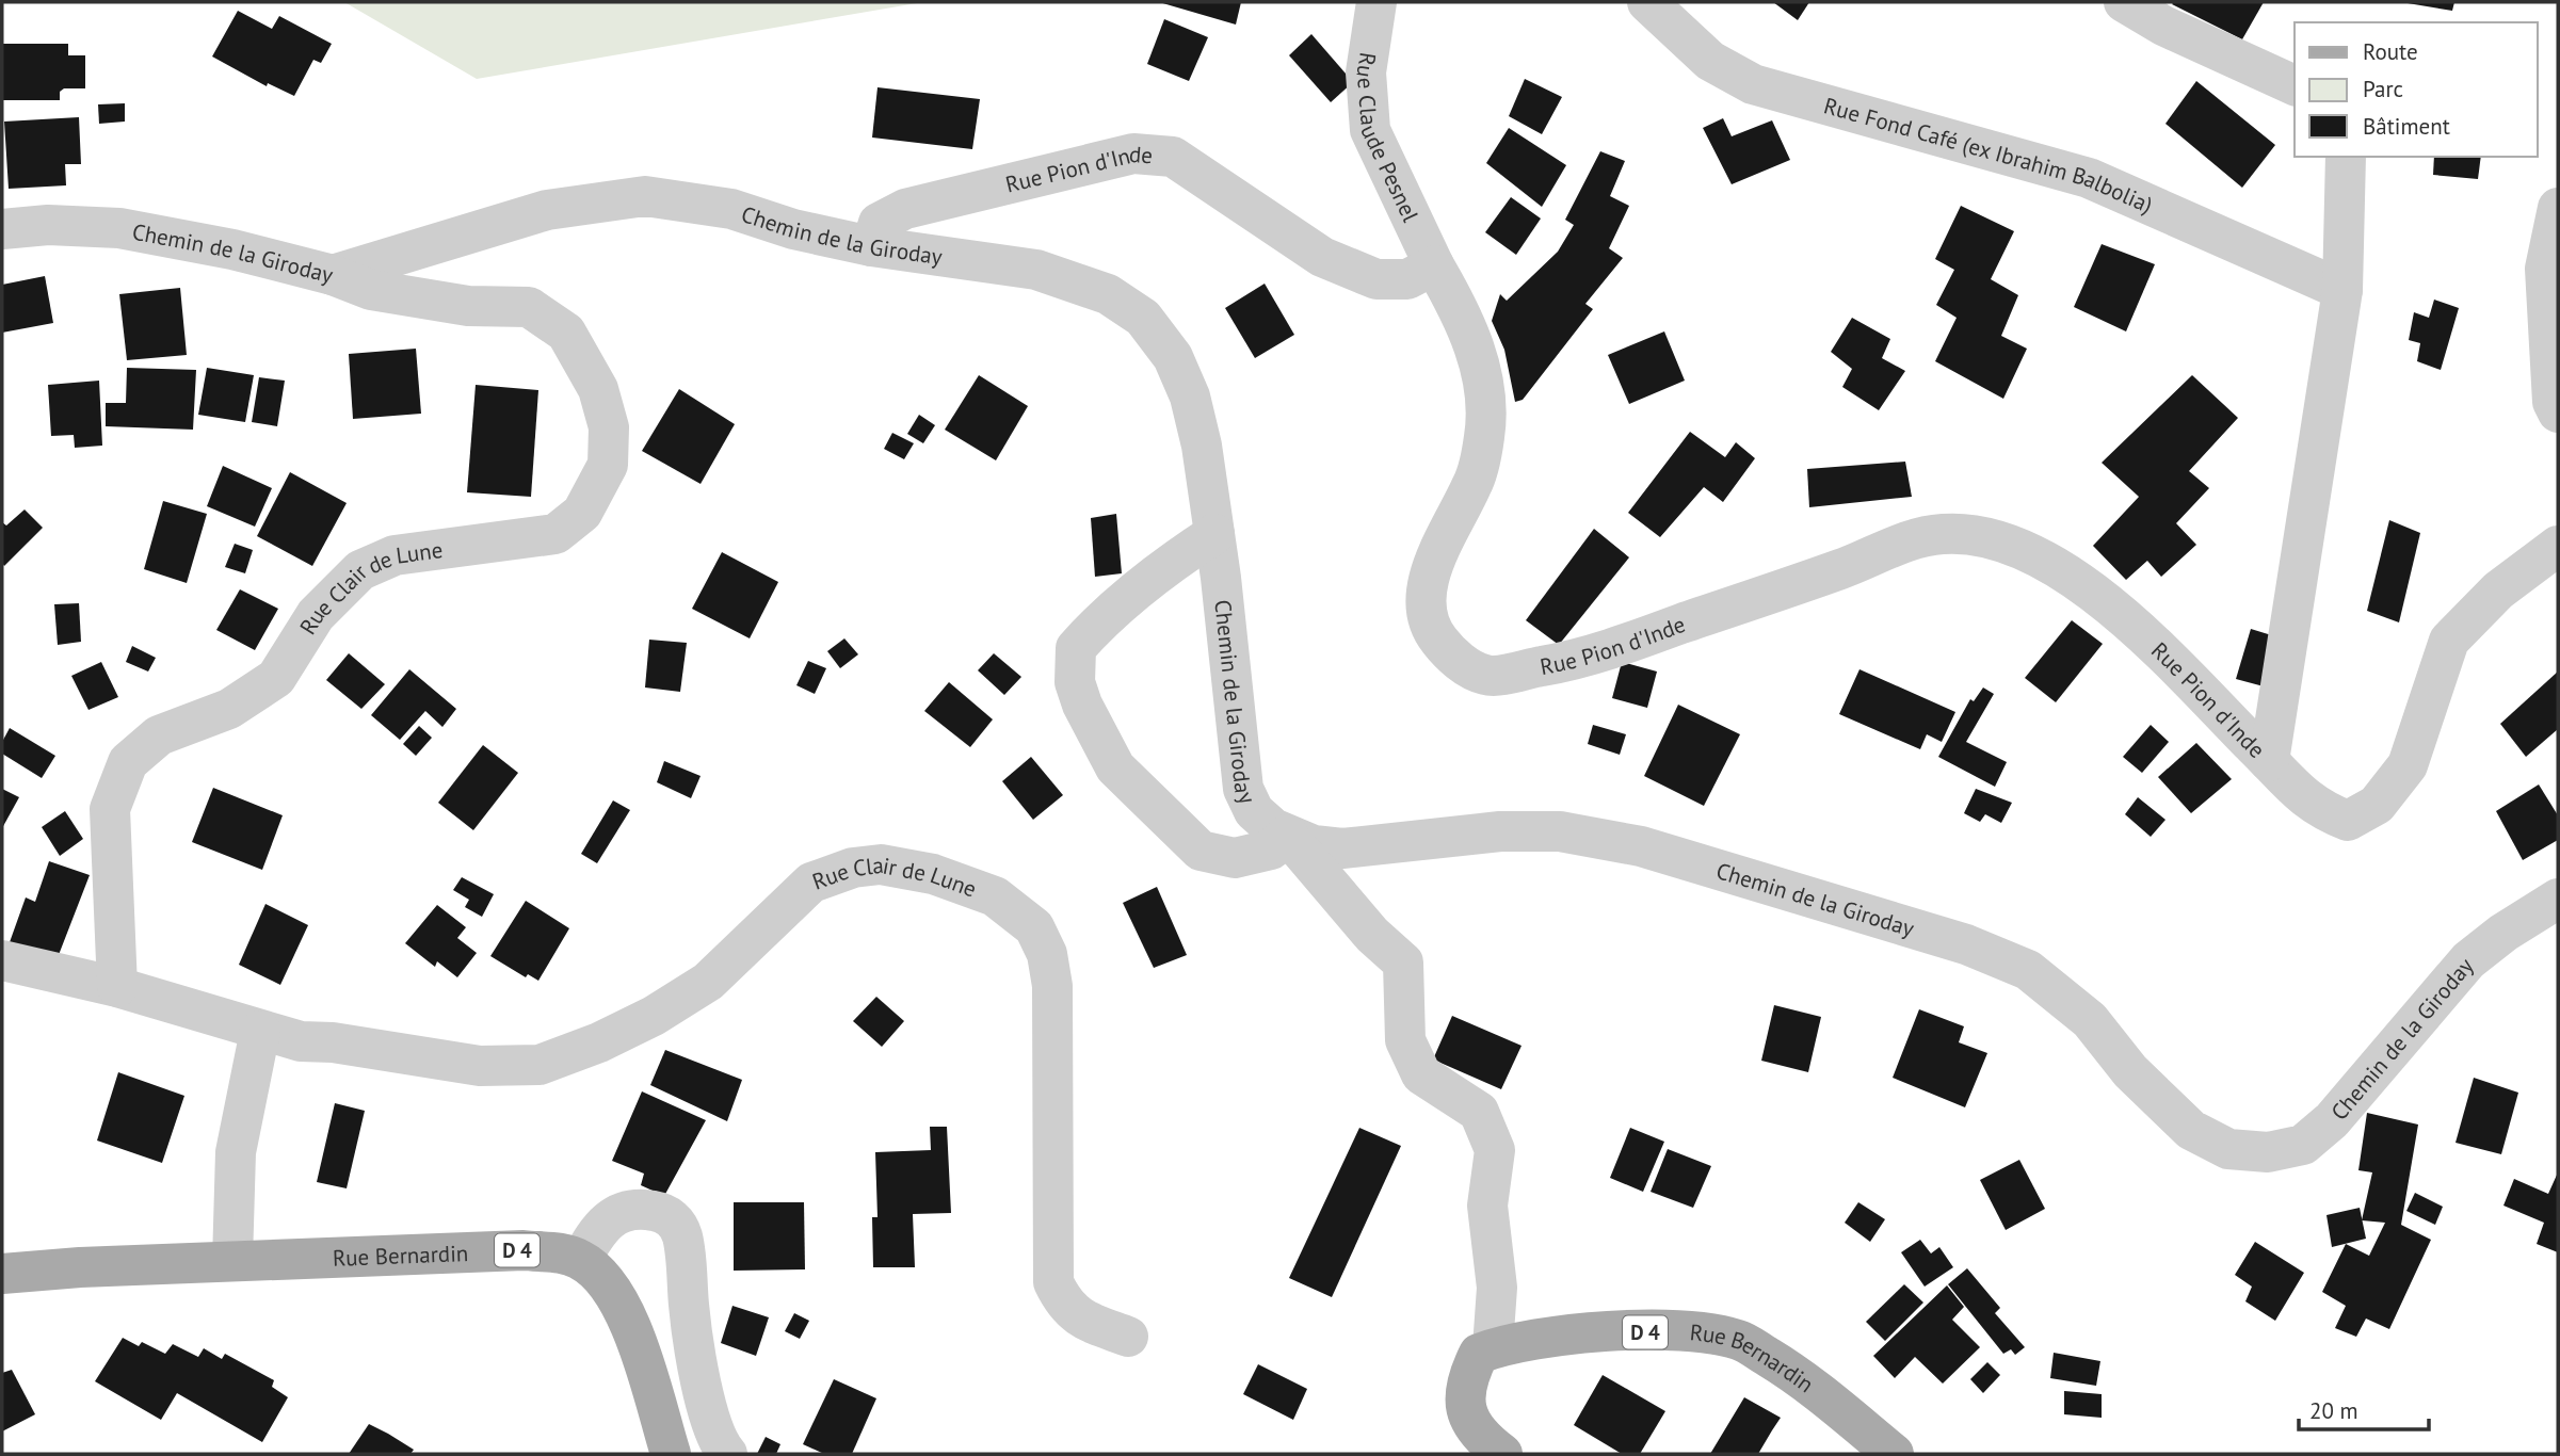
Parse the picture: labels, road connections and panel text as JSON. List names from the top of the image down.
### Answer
{
  "streets": {
    "main road": ["D 4", "Rue Bernardin"],
    "street": [
      "Rue Claude Pesnel",
      "Rue Fond Café (ex Ibrahim Balbolia)",
      "Rue Pion d'Inde",
      "Chemin de la Giroday",
      "Rue Clair de Lune"
    ]
  },
  "crossings": [
    ["Rue Claude Pesnel", "Rue Pion d'Inde"],
    ["Rue Pion d'Inde", "Chemin de la Giroday"],
    ["Chemin de la Giroday", "Rue Clair de Lune"]
  ],
  "legend": ["Route", "Parc", "Bâtiment"],
  "scale_bar": "20 m"
}
